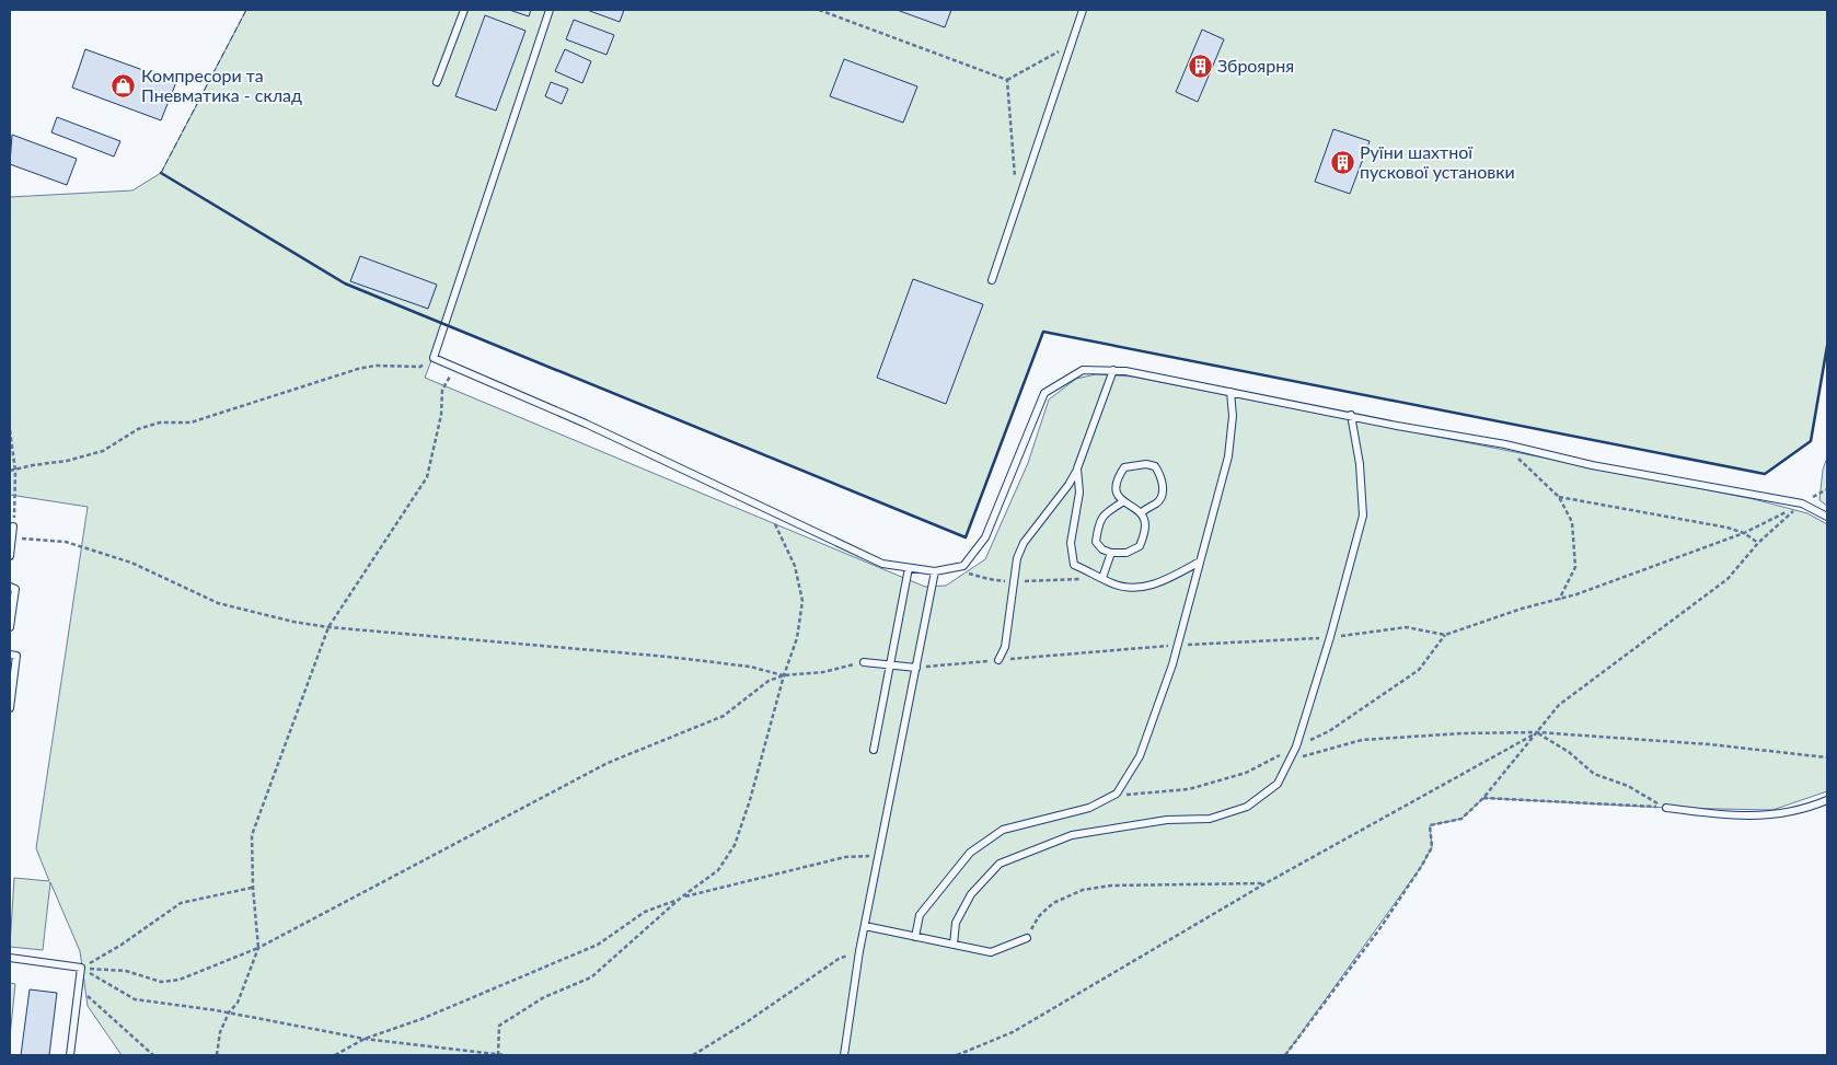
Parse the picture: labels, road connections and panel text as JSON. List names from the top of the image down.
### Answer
{
  "places": {
    "building": ["Зброярня", "Руїни шахтної пускової установки"],
    "shop": ["Компресори та Пневматика - склад"]
  }
}
